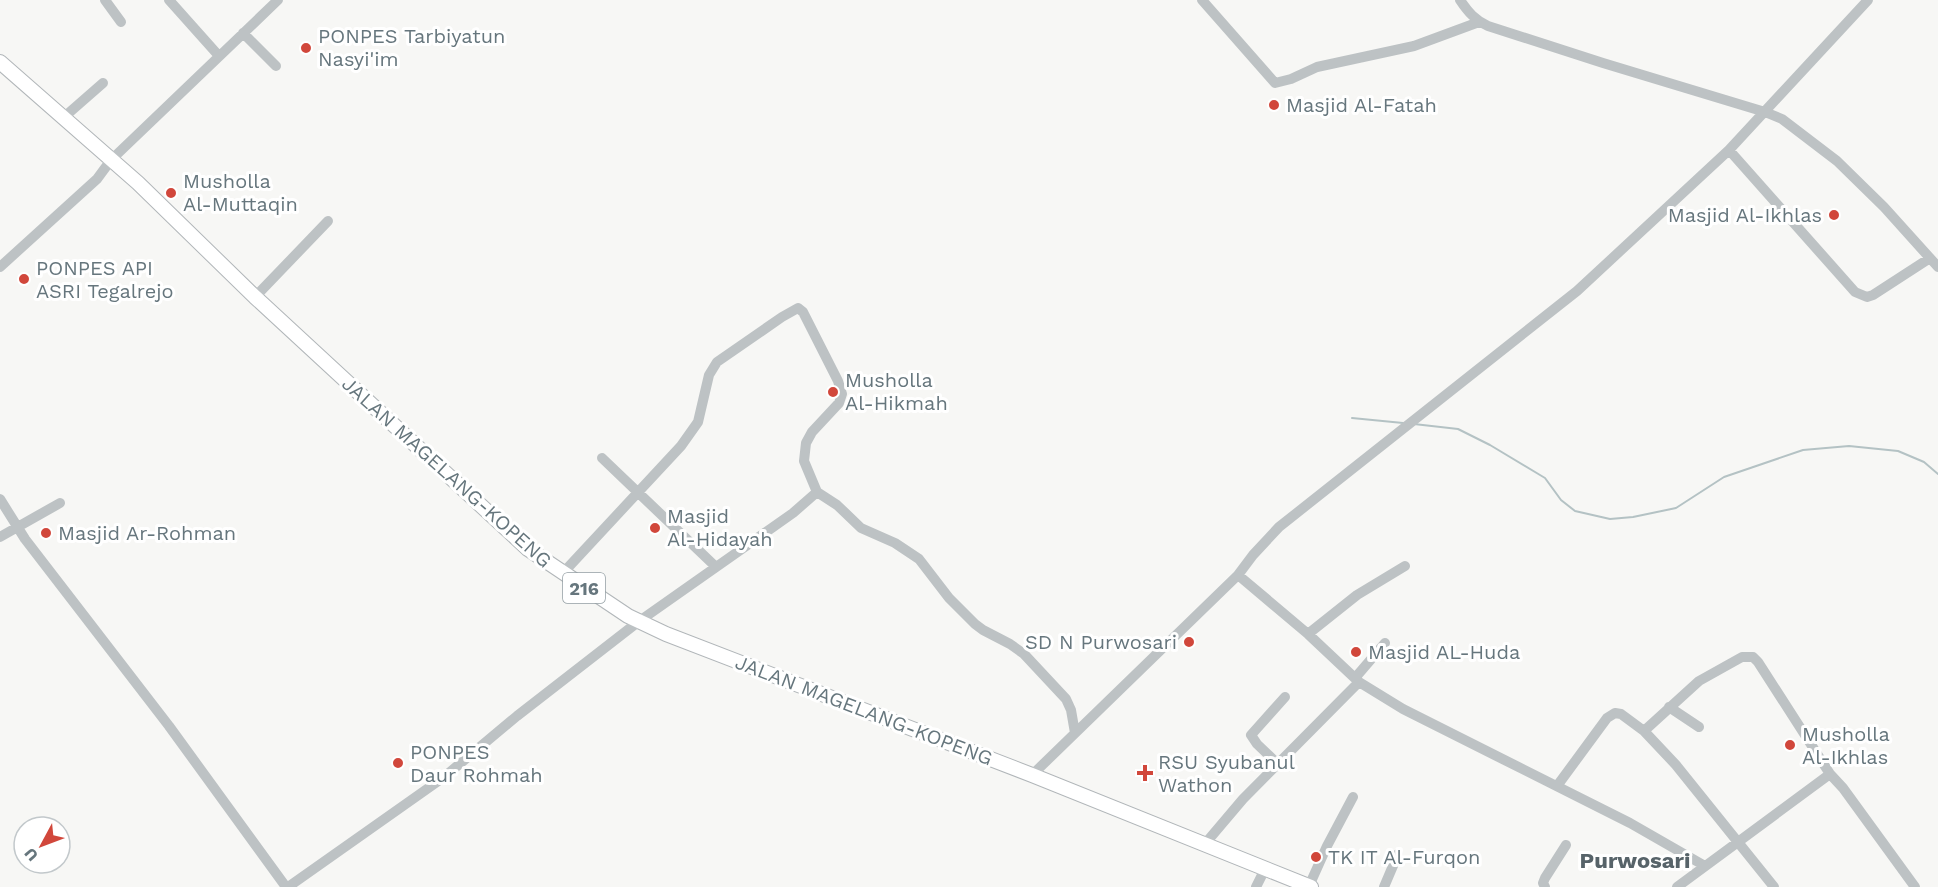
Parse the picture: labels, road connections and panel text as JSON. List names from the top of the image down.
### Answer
{
  "streets": {
    "main road": ["JALAN MAGELANG-KOPENG", "216"]
  },
  "districts": ["Purwosari"],
  "places": {
    "other": [
      "PONPES Tarbiyatun Nasyi'im",
      "Masjid Al-Fatah",
      "Musholla Al-Muttaqin",
      "Masjid Al-Ikhlas",
      "PONPES API ASRI Tegalrejo",
      "Musholla Al-Hikmah",
      "Masjid Al-Hidayah",
      "Masjid Ar-Rohman",
      "SD N Purwosari",
      "Masjid AL-Huda",
      "Musholla Al-Ikhlas",
      "PONPES Daur Rohmah",
      "TK IT Al-Furqon"
    ],
    "health": ["RSU Syubanul Wathon"]
  },
  "north": "bottom left"
}
